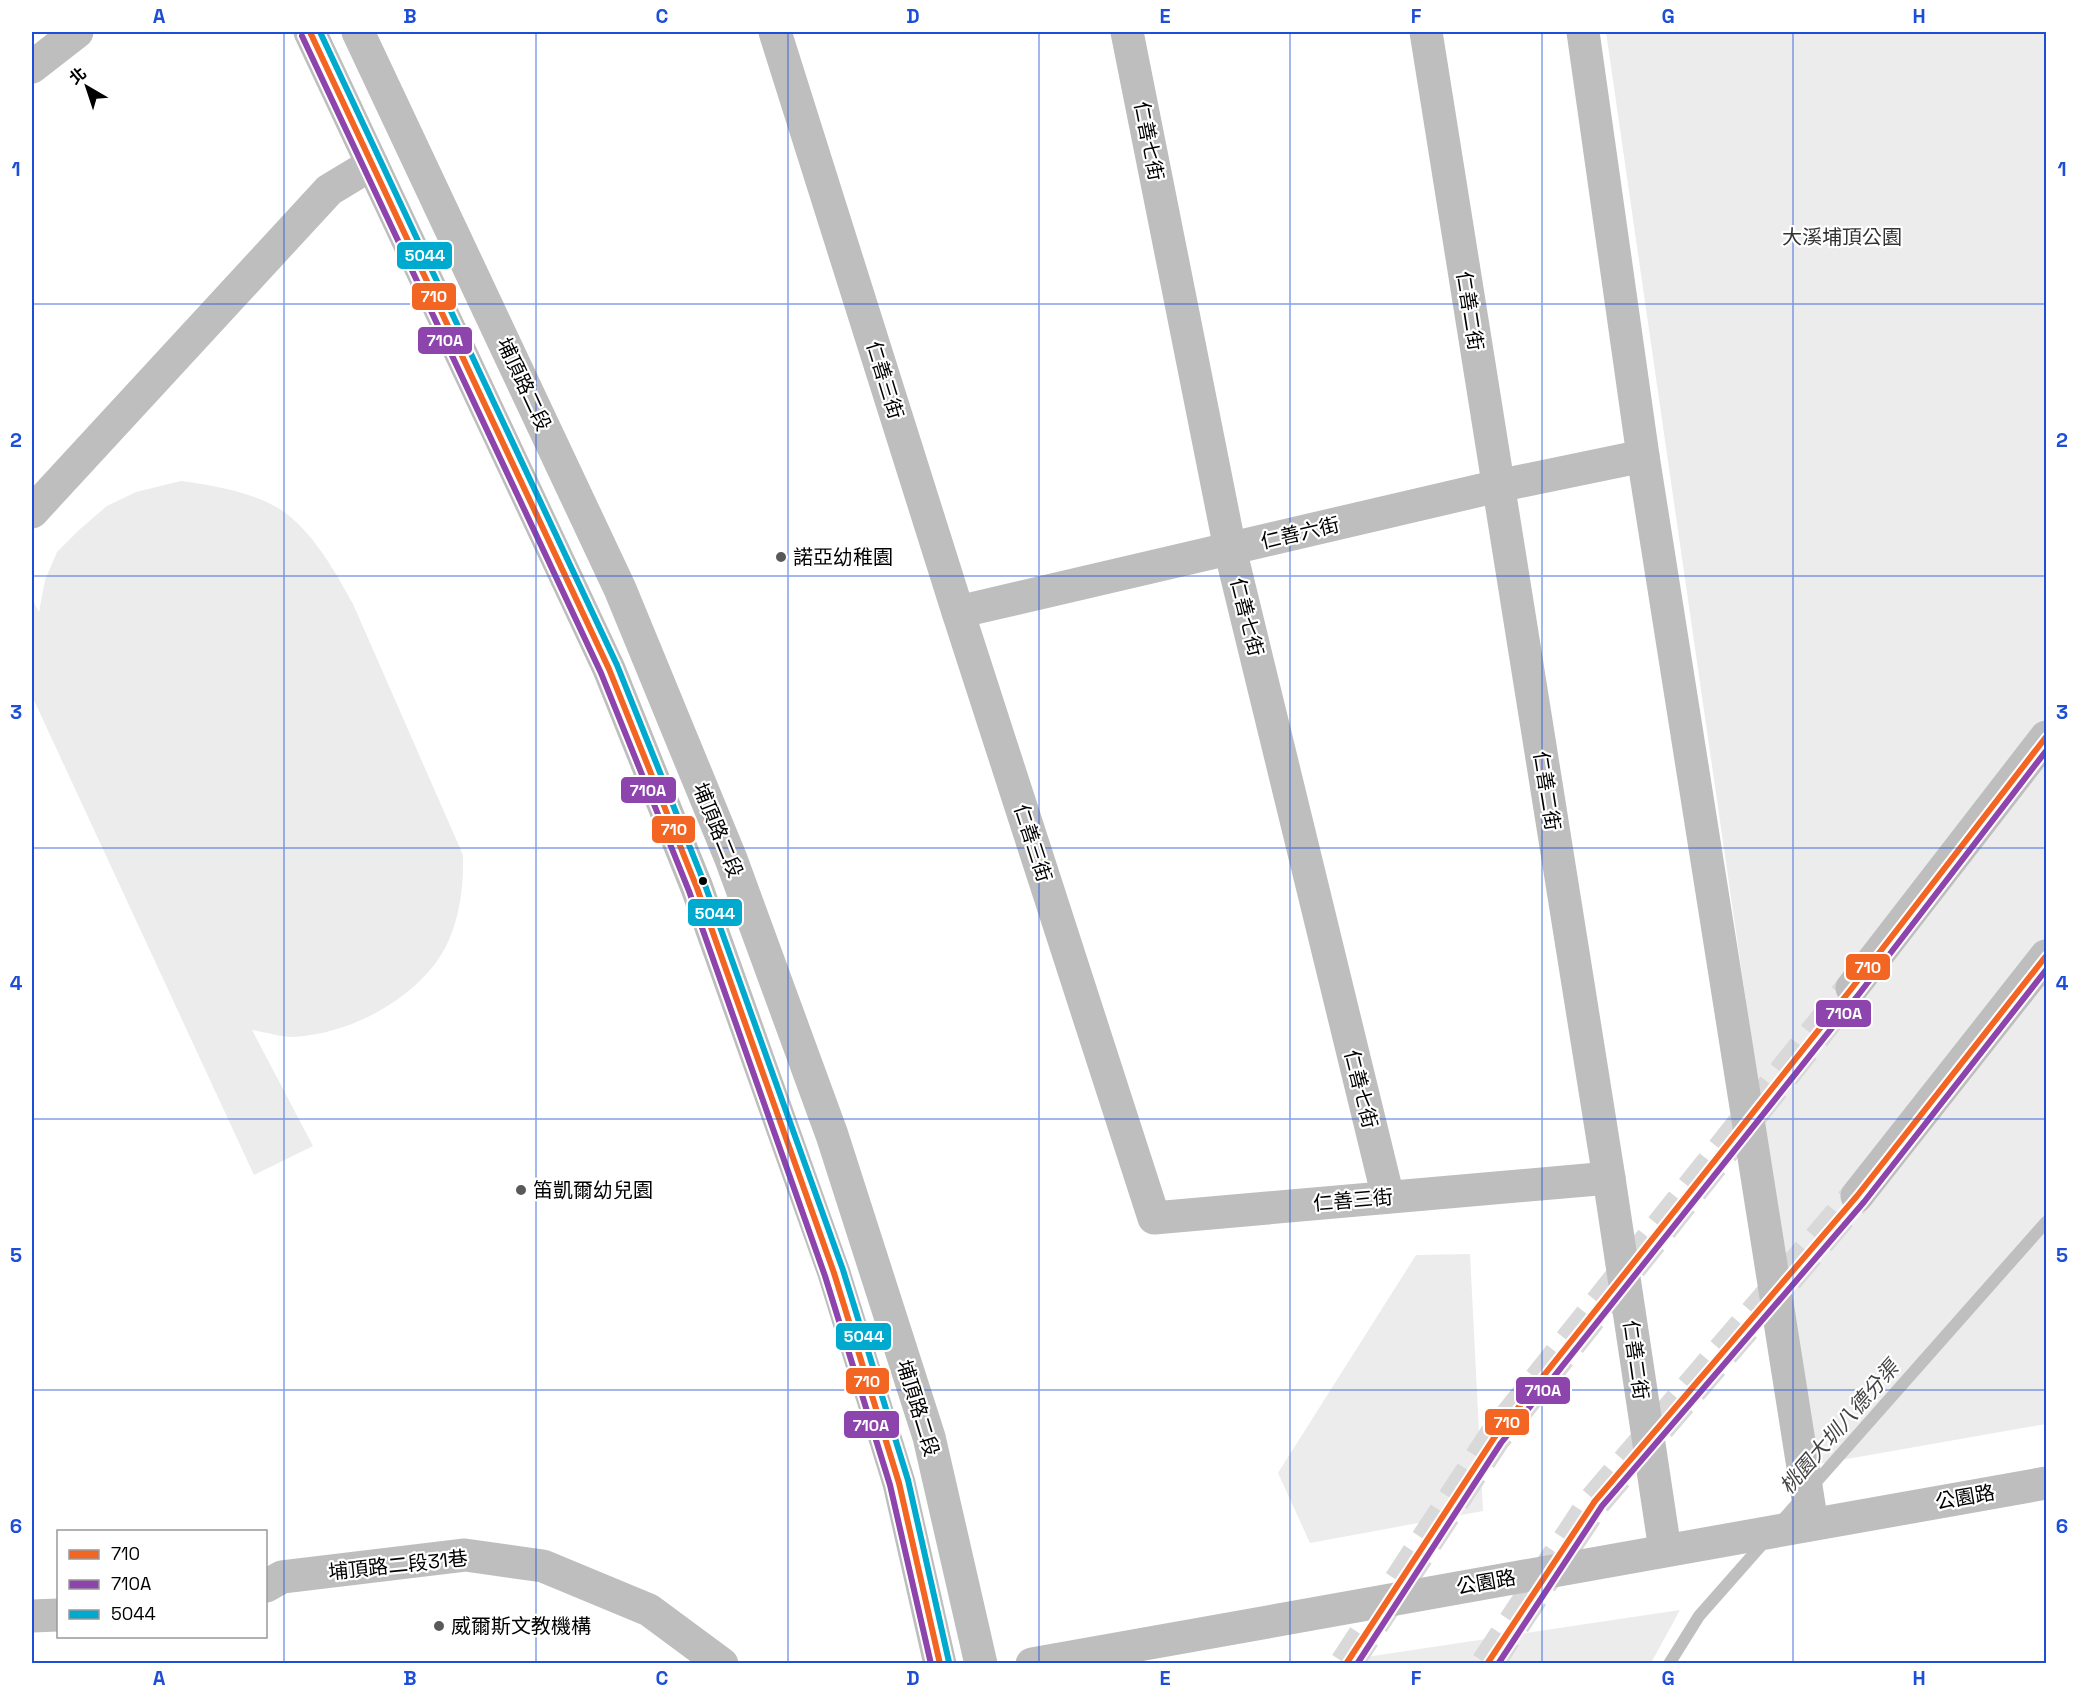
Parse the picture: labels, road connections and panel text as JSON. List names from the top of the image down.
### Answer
{
  "streets": {
    "main road": [
      "仁善七街",
      "仁善二街",
      "仁善三街",
      "埔頂路二段",
      "仁善六街",
      "公園路",
      "埔頂路二段31巷"
    ]
  },
  "crossings": [
    ["仁善七街", "仁善三街"],
    ["仁善七街", "仁善六街"],
    ["仁善二街", "仁善三街"],
    ["仁善二街", "仁善六街"],
    ["仁善二街", "公園路"],
    ["仁善三街", "仁善六街"]
  ],
  "water": ["桃園大圳八德分渠"],
  "parks": ["大溪埔頂公園"],
  "places": ["諾亞幼稚園", "笛凱爾幼兒園", "威爾斯文教機構"],
  "lines": ["transit line 710", "transit line 5044", "transit line 710A"],
  "legend": ["710", "710A", "5044"],
  "north": "top left",
  "grid": {
    "columns": [
      "A",
      "B",
      "C",
      "D",
      "E",
      "F",
      "G",
      "H"
    ],
    "rows": [
      "1",
      "2",
      "3",
      "4",
      "5",
      "6"
    ]
  }
}
